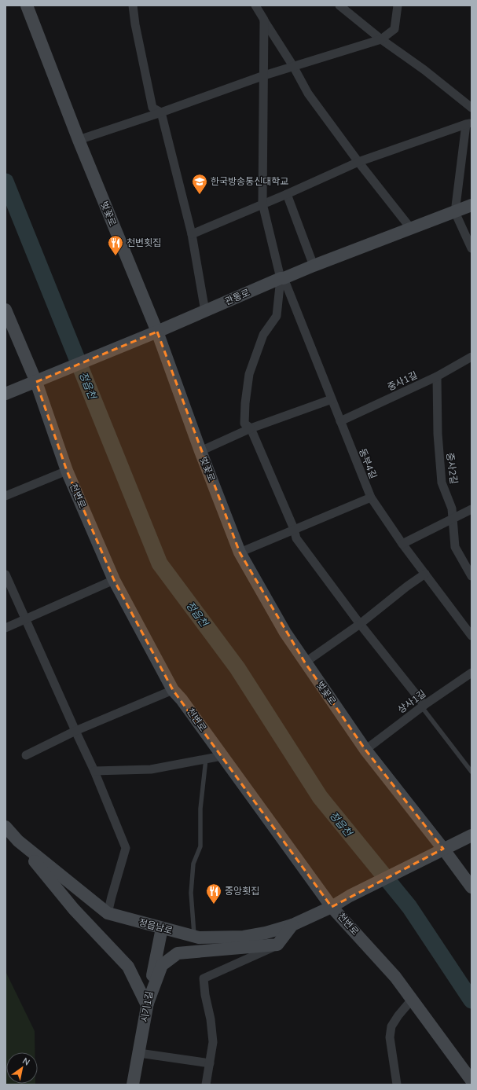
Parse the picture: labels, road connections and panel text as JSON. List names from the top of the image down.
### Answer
{
  "streets": {
    "street": [
      "벚꽃로",
      "관통로",
      "중사1길",
      "동부4길",
      "중사2길",
      "천변로",
      "상사1길",
      "정읍남로",
      "시기1길"
    ]
  },
  "crossings": [
    ["벚꽃로", "관통로"],
    ["벚꽃로", "상사1길"],
    ["벚꽃로", "정읍남로"],
    ["관통로", "동부4길"],
    ["관통로", "천변로"],
    ["중사1길", "동부4길"],
    ["중사1길", "중사2길"],
    ["천변로", "정읍남로"],
    ["정읍남로", "시기1길"]
  ],
  "water": ["정읍천"],
  "places": {
    "school or university": ["한국방송통신대학교"],
    "restaurant": ["천변횟집", "중앙횟집"]
  },
  "north": "top right"
}
